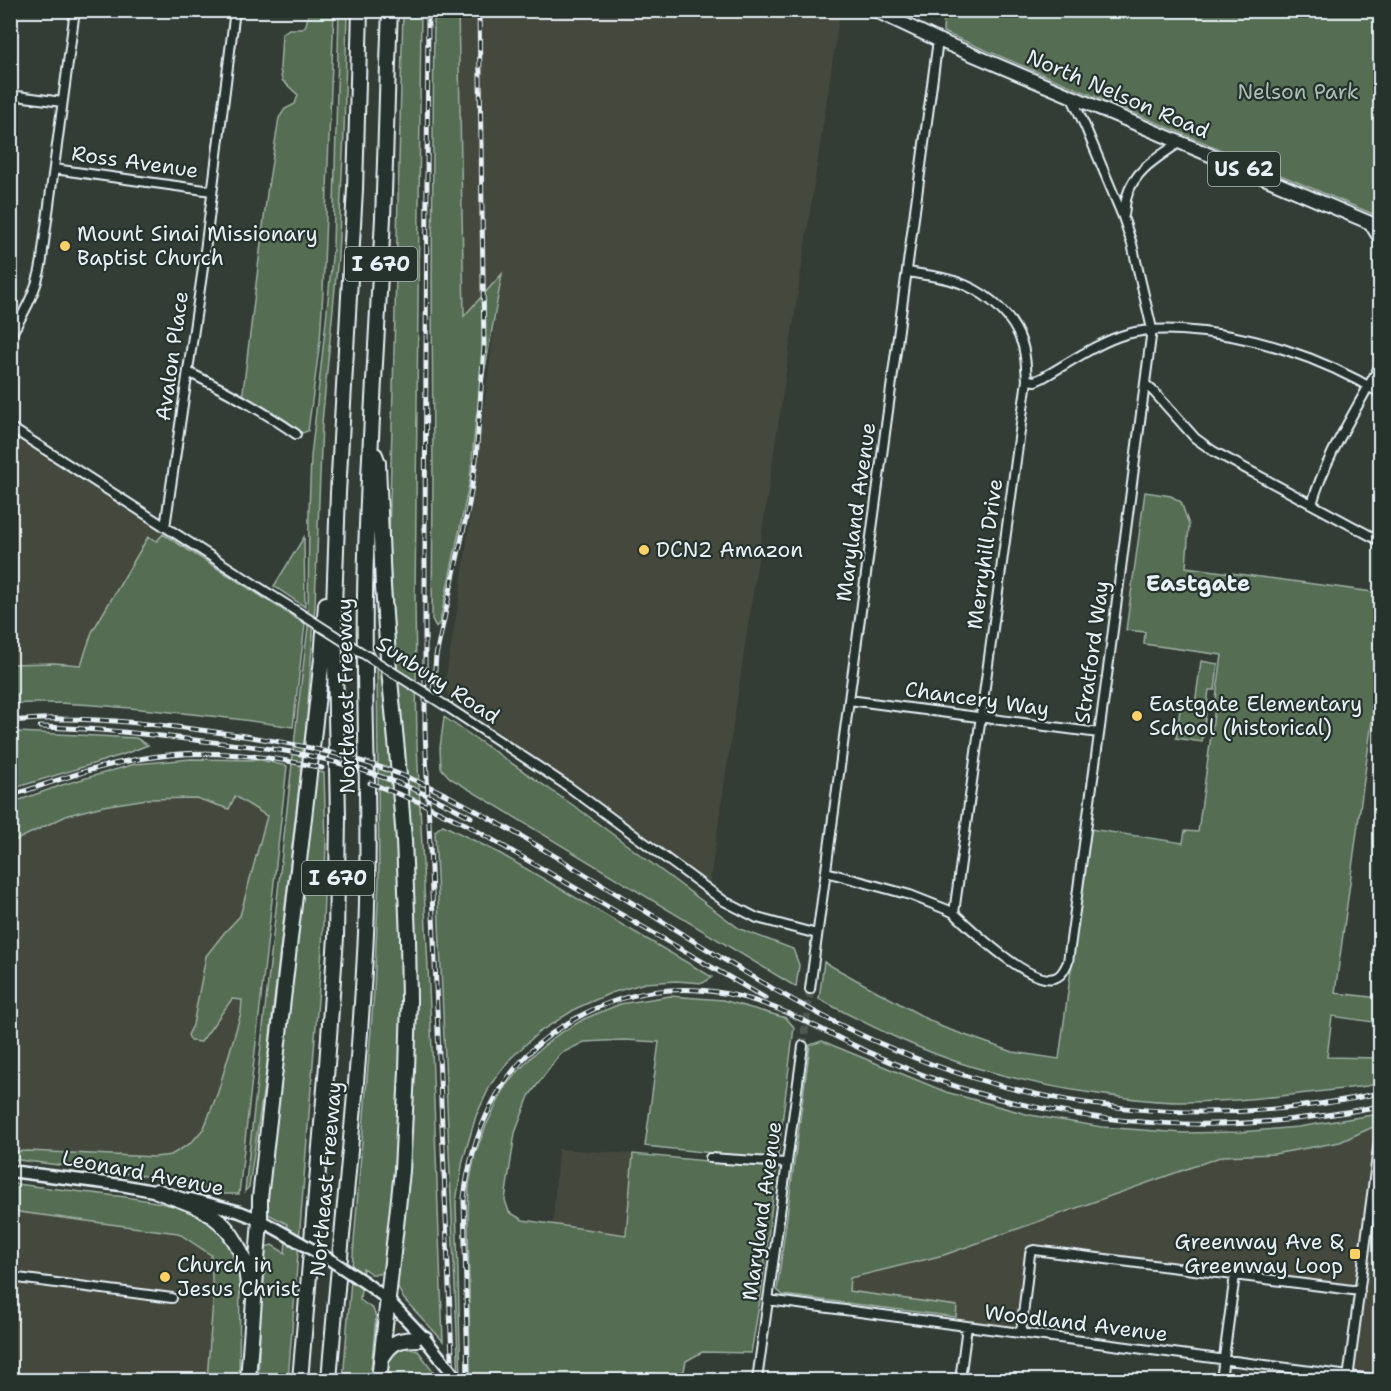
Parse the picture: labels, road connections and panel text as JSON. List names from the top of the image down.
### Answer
{
  "streets": {
    "highway": ["I 670", "Northeast Freeway"],
    "main road": ["North Nelson Road", "US 62", "Leonard Avenue"],
    "street": [
      "Ross Avenue",
      "Avalon Place",
      "Maryland Avenue",
      "Merryhill Drive",
      "Stratford Way",
      "Sunbury Road",
      "Chancery Way",
      "Woodland Avenue"
    ]
  },
  "crossings": [
    ["North Nelson Road", "Maryland Avenue"],
    ["Ross Avenue", "Avalon Place"],
    ["Avalon Place", "Sunbury Road"],
    ["Maryland Avenue", "Merryhill Drive"],
    ["Maryland Avenue", "Sunbury Road"],
    ["Maryland Avenue", "Chancery Way"],
    ["Maryland Avenue", "Woodland Avenue"],
    ["Merryhill Drive", "Stratford Way"],
    ["Merryhill Drive", "Chancery Way"],
    ["Stratford Way", "Chancery Way"]
  ],
  "districts": ["Eastgate"],
  "parks": ["Nelson Park"],
  "places": {
    "other": [
      "Mount Sinai Missionary Baptist Church",
      "DCN2 Amazon",
      "Eastgate Elementary School (historical)",
      "Church in Jesus Christ"
    ],
    "transit": ["Greenway Ave & Greenway Loop"]
  }
}
